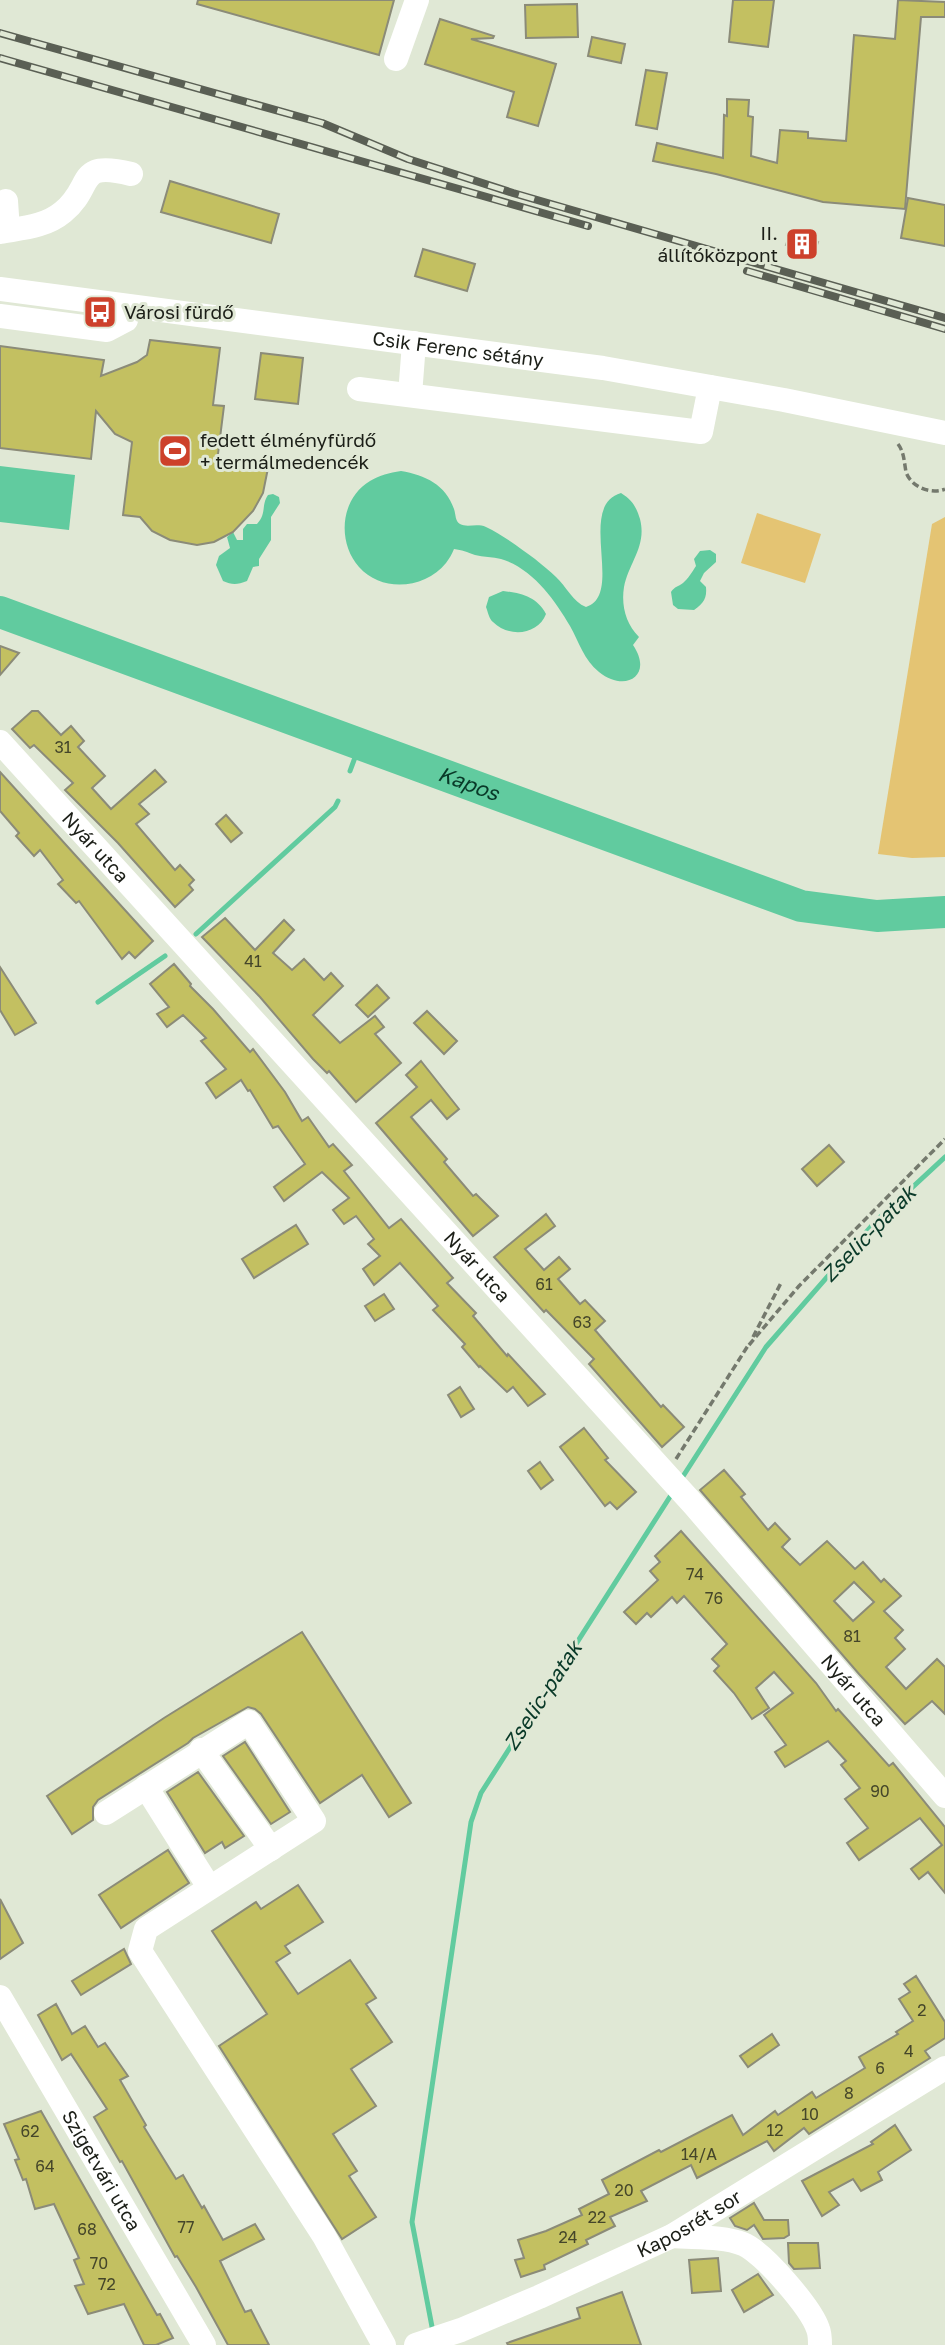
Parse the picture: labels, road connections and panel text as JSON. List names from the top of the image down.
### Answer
{
  "streets": {
    "street": [
      "Csik Ferenc sétány",
      "Nyár utca",
      "Szigetvári utca",
      "Kaposrét sor"
    ]
  },
  "water": ["Kapos", "Zselic-patak"],
  "places": {
    "building": ["II. állítóközpont"],
    "bus stop": ["Városi fürdő"],
    "sports": ["fedett élményfürdő + termálmedencék"]
  },
  "house_numbers": [
    "31",
    "41",
    "61",
    "63",
    "74",
    "76",
    "81",
    "90",
    "2",
    "4",
    "6",
    "8",
    "10",
    "12",
    "62",
    "14/A",
    "64",
    "20",
    "22",
    "77",
    "68",
    "24",
    "70",
    "72"
  ]
}
